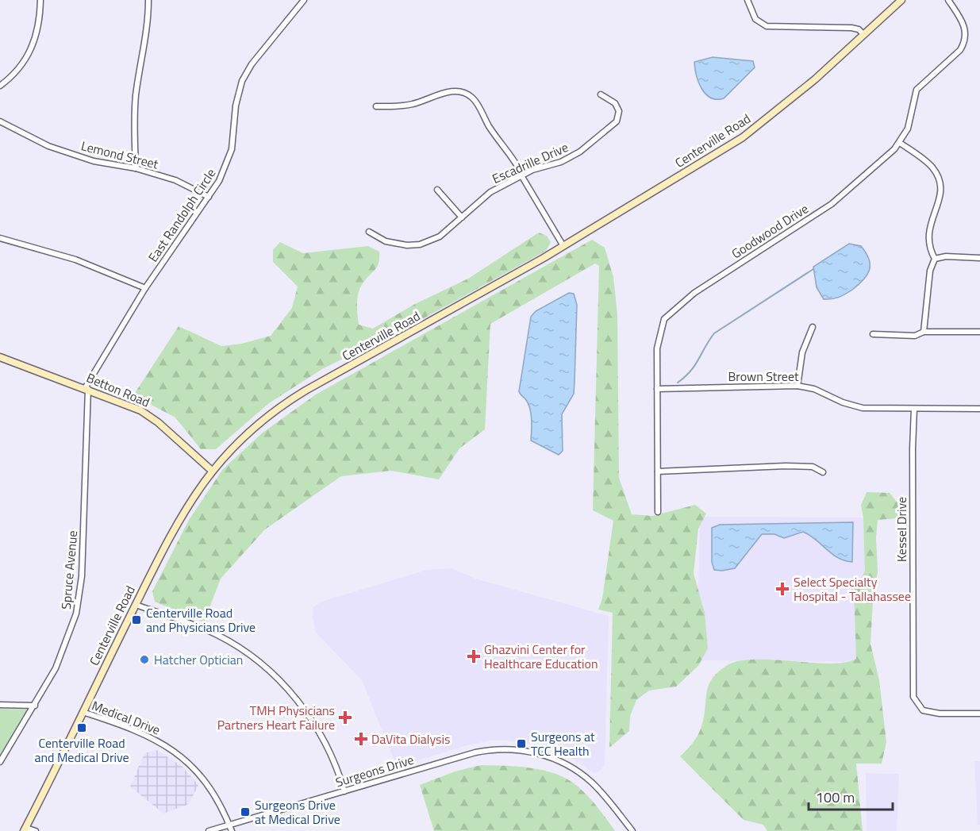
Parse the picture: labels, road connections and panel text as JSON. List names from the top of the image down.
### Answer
{
  "streets": {
    "main road": ["Centerville Road", "Betton Road"],
    "street": [
      "Lemond Street",
      "Escadrille Drive",
      "East Randolph Circle",
      "Goodwood Drive",
      "Brown Street",
      "Kessel Drive",
      "Spruce Avenue",
      "Medical Drive",
      "Surgeons Drive"
    ]
  },
  "crossings": [
    ["Centerville Road", "Betton Road"],
    ["Centerville Road", "Medical Drive"],
    ["Lemond Street", "East Randolph Circle"],
    ["East Randolph Circle", "Betton Road"],
    ["East Randolph Circle", "Spruce Avenue"],
    ["Goodwood Drive", "Brown Street"],
    ["Brown Street", "Kessel Drive"],
    ["Betton Road", "Spruce Avenue"],
    ["Medical Drive", "Surgeons Drive"]
  ],
  "places": {
    "health": [
      "Select Specialty Hospital - Tallahassee",
      "Ghazvini Center for Healthcare Education",
      "TMH Physicians Partners Heart Failure",
      "DaVita Dialysis"
    ],
    "transit": [
      "Centerville Road and Physicians Drive",
      "Centerville Road and Medical Drive",
      "Surgeons at TCC Health",
      "Surgeons Drive at Medical Drive"
    ],
    "other": ["Hatcher Optician"]
  },
  "scale_bar": "100 m"
}
